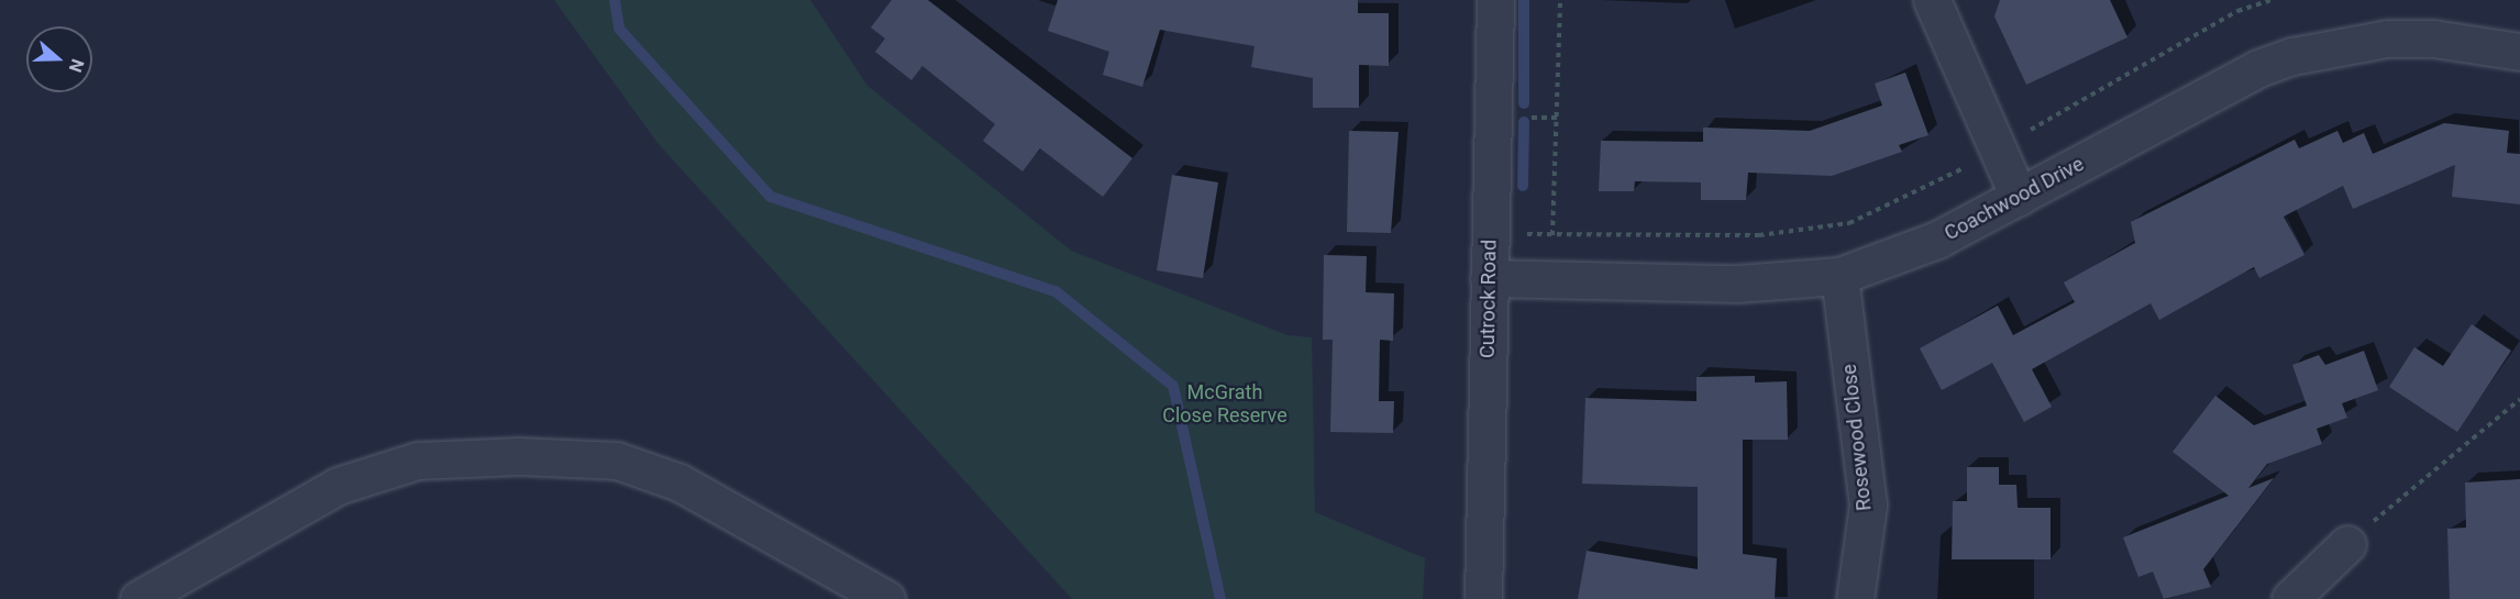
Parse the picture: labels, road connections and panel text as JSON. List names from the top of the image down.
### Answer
{
  "streets": {
    "street": ["Coachwood Drive", "Cutrock Road", "Rosewood Close"]
  },
  "crossings": [
    ["Coachwood Drive", "Cutrock Road"],
    ["Coachwood Drive", "Rosewood Close"]
  ],
  "parks": ["McGrath Close Reserve"],
  "north": "right"
}
